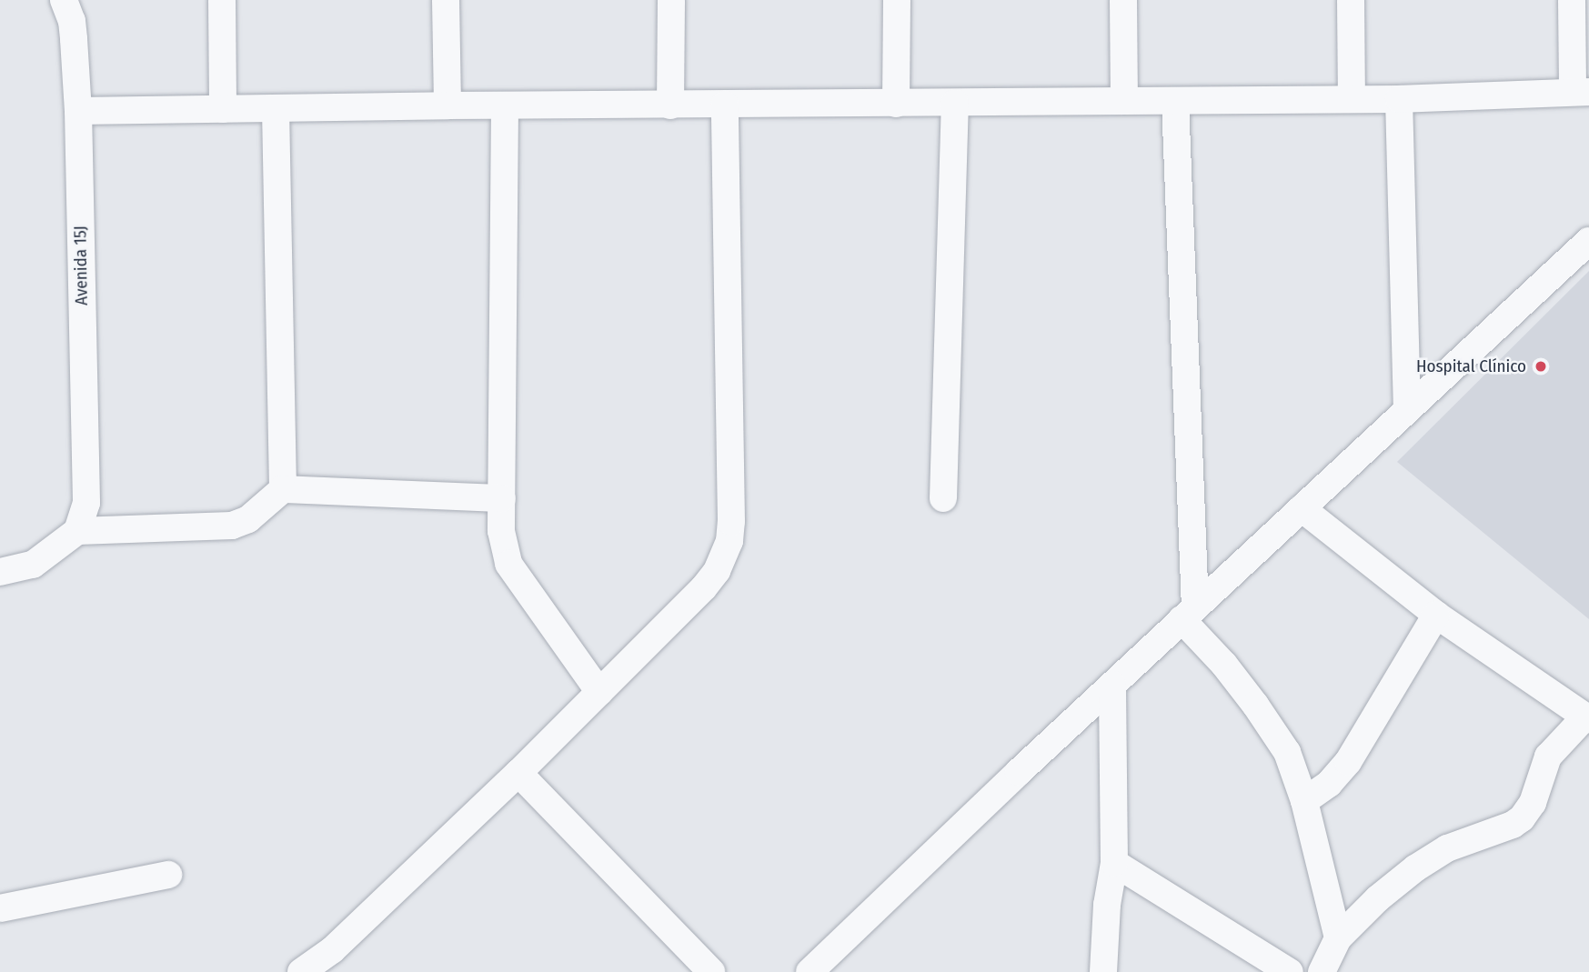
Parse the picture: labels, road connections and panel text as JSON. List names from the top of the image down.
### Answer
{
  "streets": {
    "street": ["Avenida 15J"]
  },
  "places": ["Hospital Clínico"]
}
